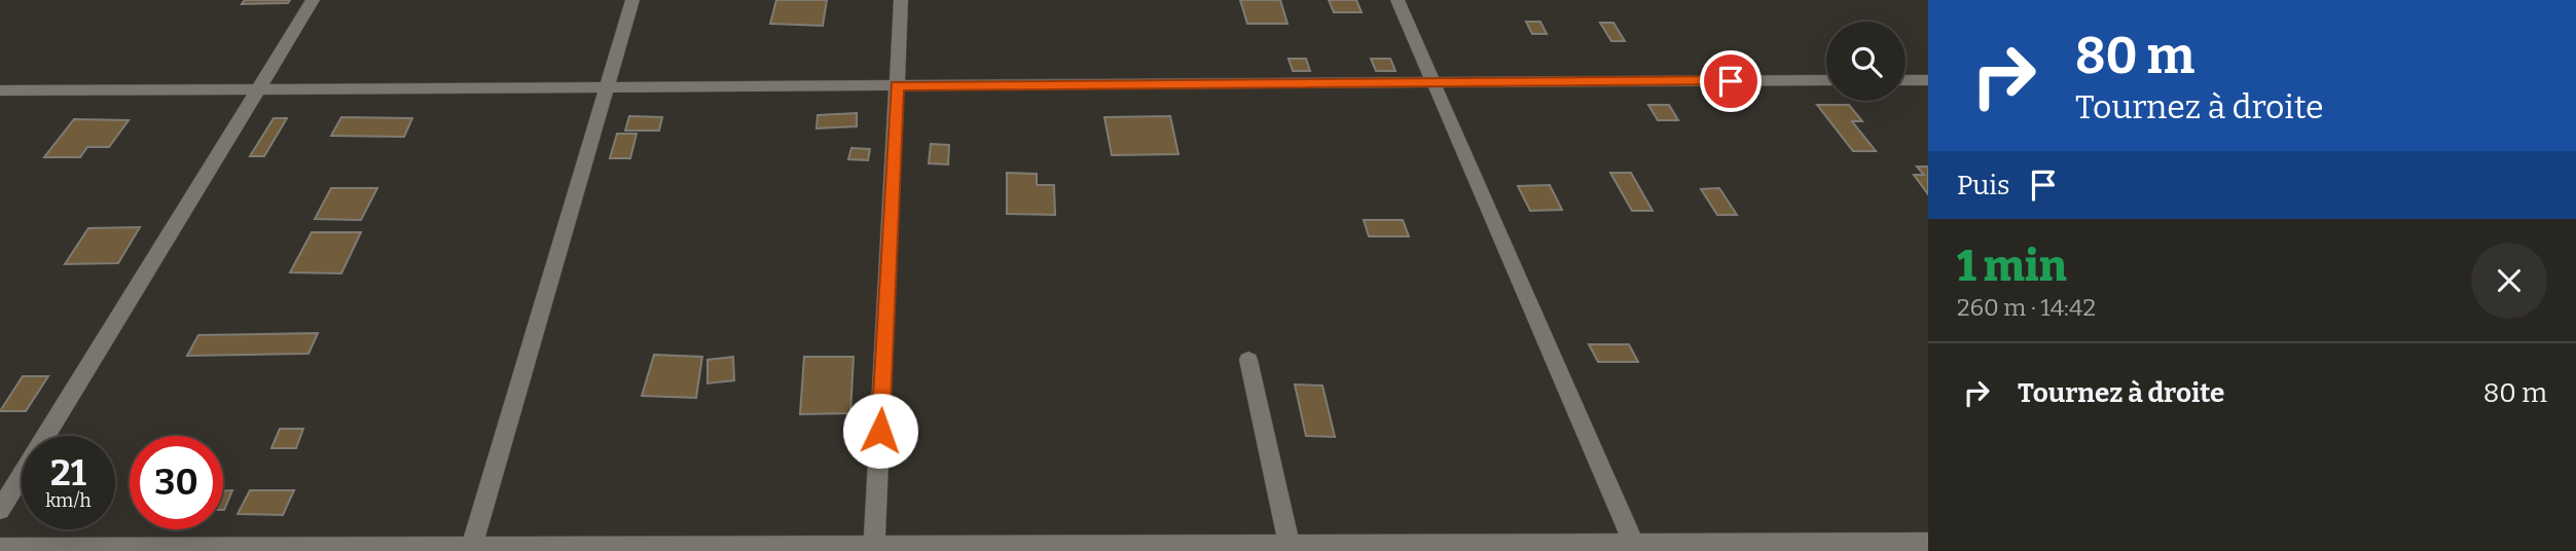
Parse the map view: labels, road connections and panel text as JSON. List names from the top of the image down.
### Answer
{
  "page": {
    "turn": ["80 m", "Tournez à droite"],
    "then": "Puis",
    "heading": ["1 min", "260 m · 14:42"],
    "list": [
      {
        "name": "Tournez à droite",
        "value": "80 m"
      }
    ],
    "speed": "21 km/h",
    "limit": "30"
  }
}
